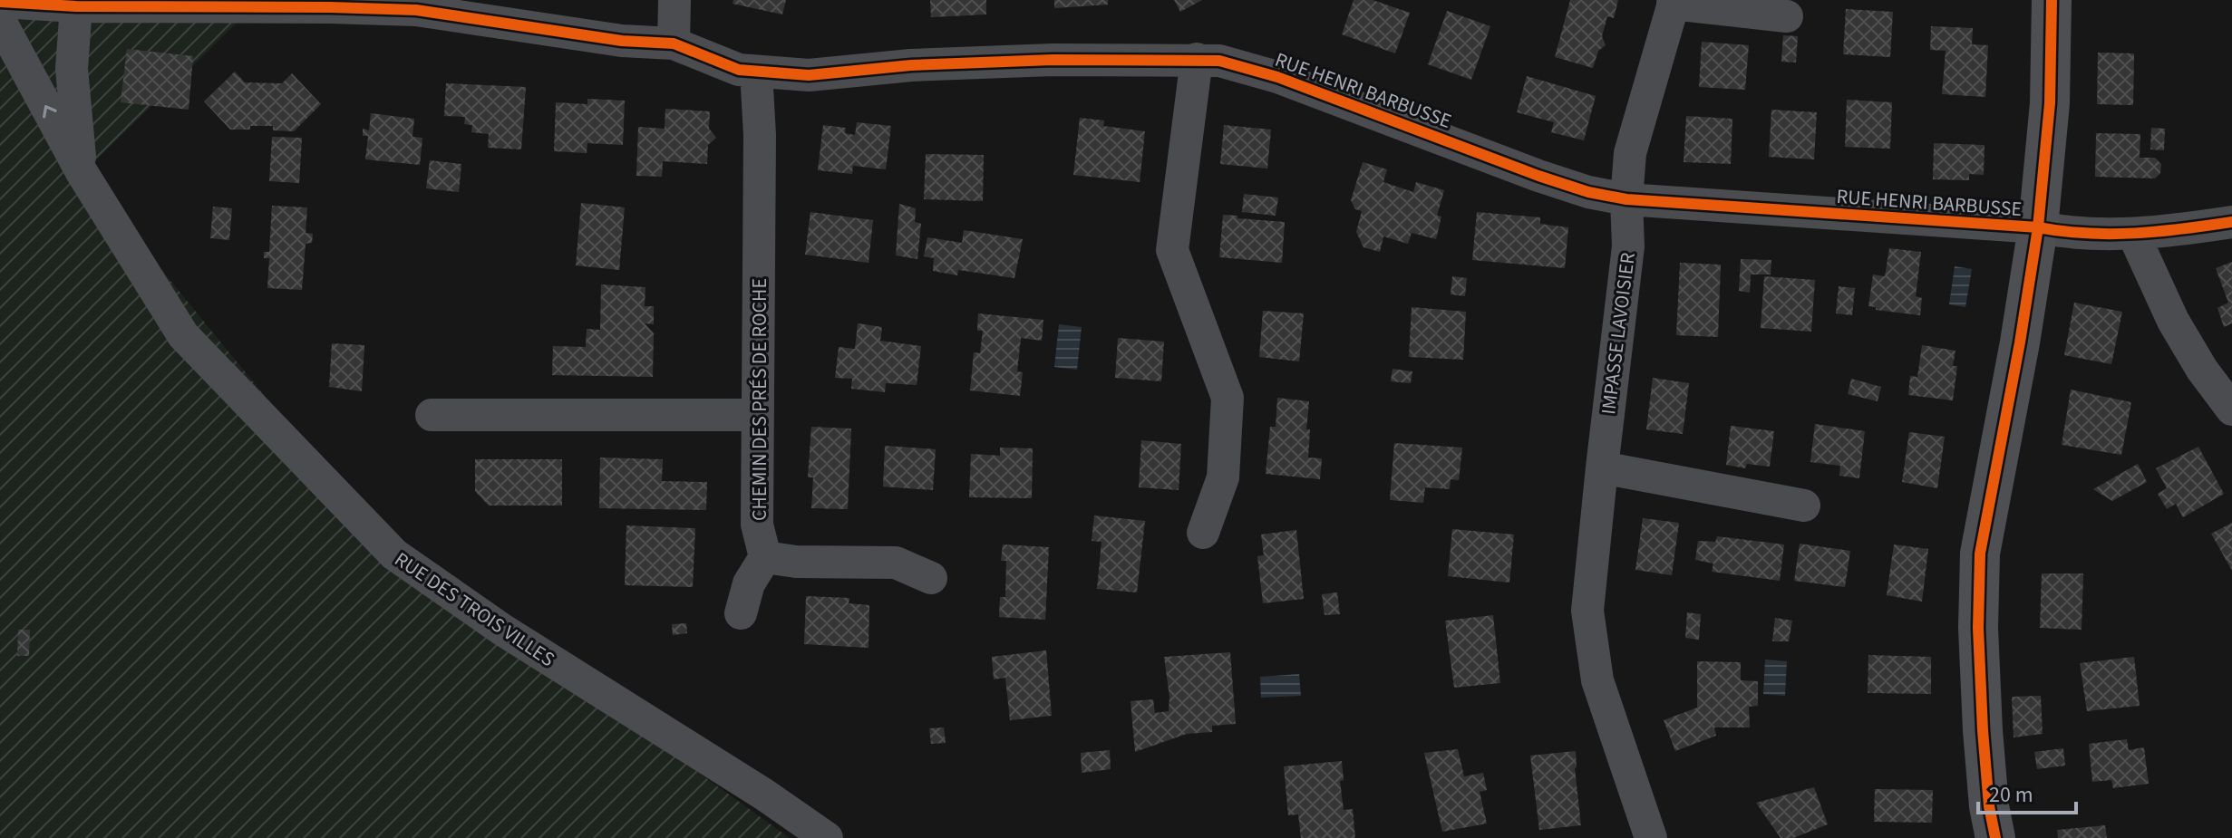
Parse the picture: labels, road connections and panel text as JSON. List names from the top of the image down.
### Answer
{
  "streets": {
    "street": [
      "RUE HENRI BARBUSSE",
      "IMPASSE LAVOISIER",
      "CHEMIN DES PRÉS DE ROCHE",
      "RUE DES TROIS VILLES"
    ]
  },
  "crossings": [
    ["RUE HENRI BARBUSSE", "IMPASSE LAVOISIER"],
    ["RUE HENRI BARBUSSE", "CHEMIN DES PRÉS DE ROCHE"],
    ["RUE HENRI BARBUSSE", "RUE DES TROIS VILLES"]
  ],
  "scale_bar": "20 m"
}
